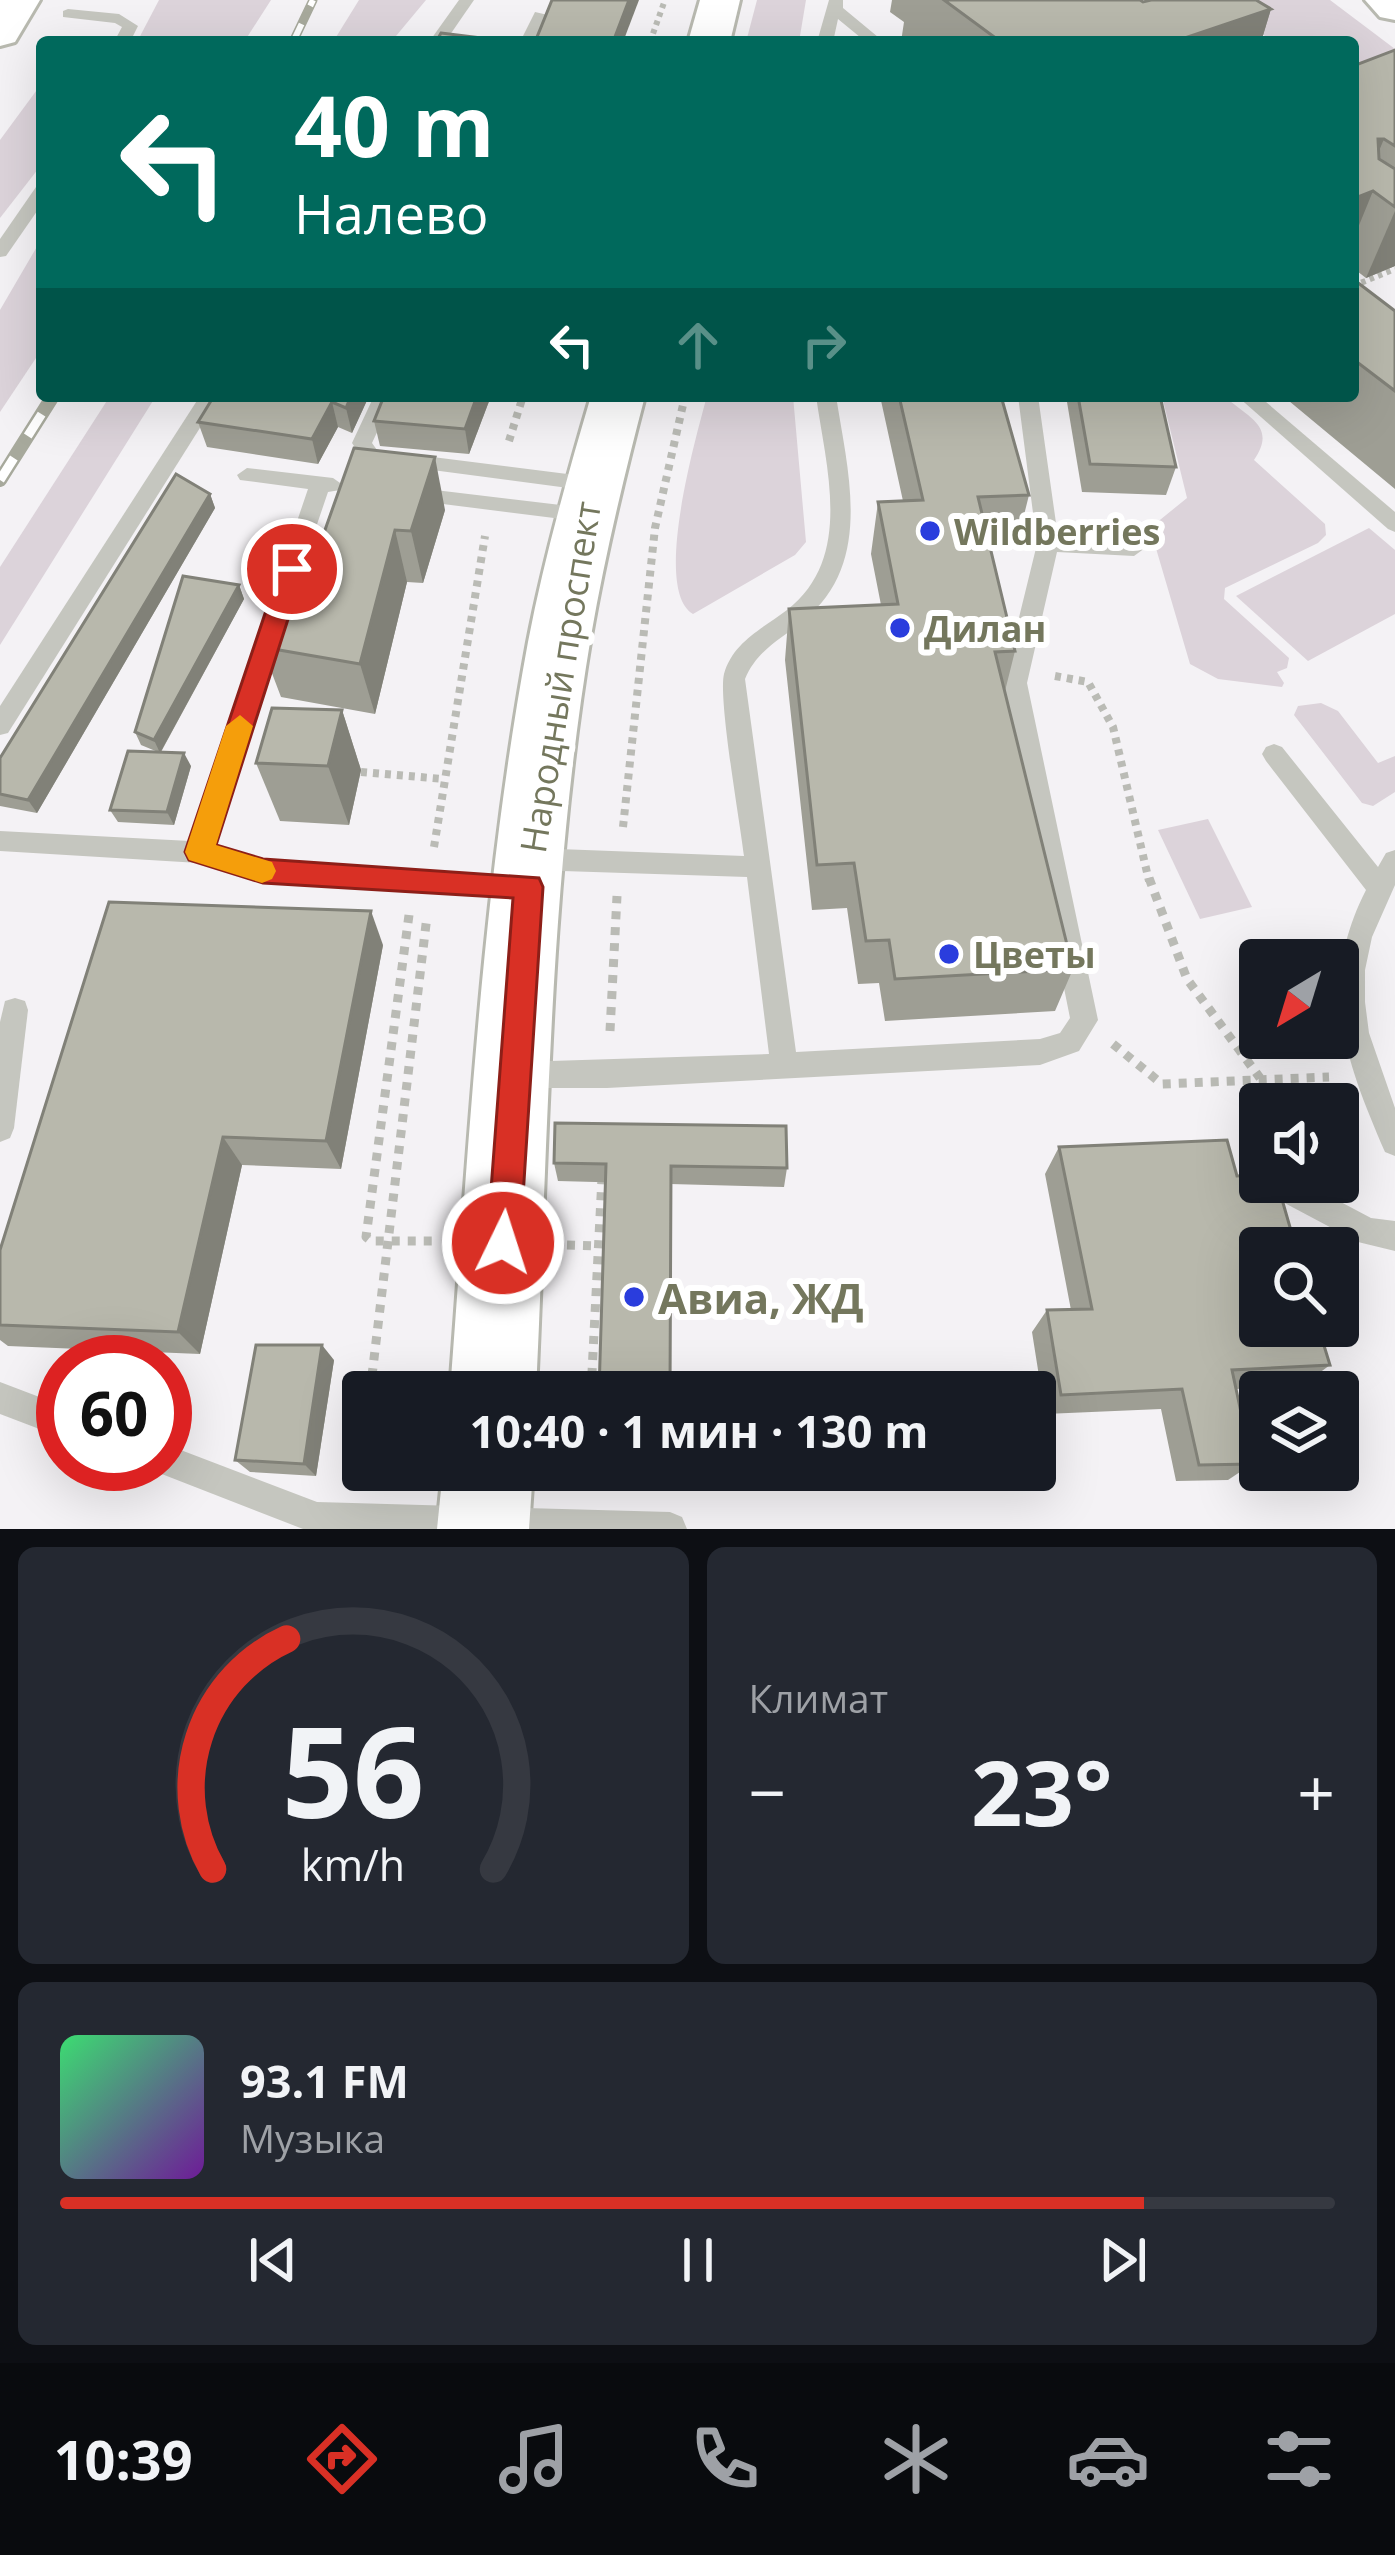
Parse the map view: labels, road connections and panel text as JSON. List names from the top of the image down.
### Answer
{
  "streets": {
    "main road": ["Народный проспект"]
  },
  "places": [
    "Wildberries",
    "Дилан",
    "Цветы",
    "Авиа, ЖД"
  ],
  "north": "bottom left",
  "page": {
    "turn": ["40 m", "Налево"],
    "limit": "60",
    "trip": "10:40 · 1 мин · 130 m",
    "tile": "Климат",
    "heat": ["−", "23°", "+"],
    "song": ["93.1 FM", "Музыка"],
    "tabs": "10:39",
    "gauge": ["56", "km/h"]
  }
}
